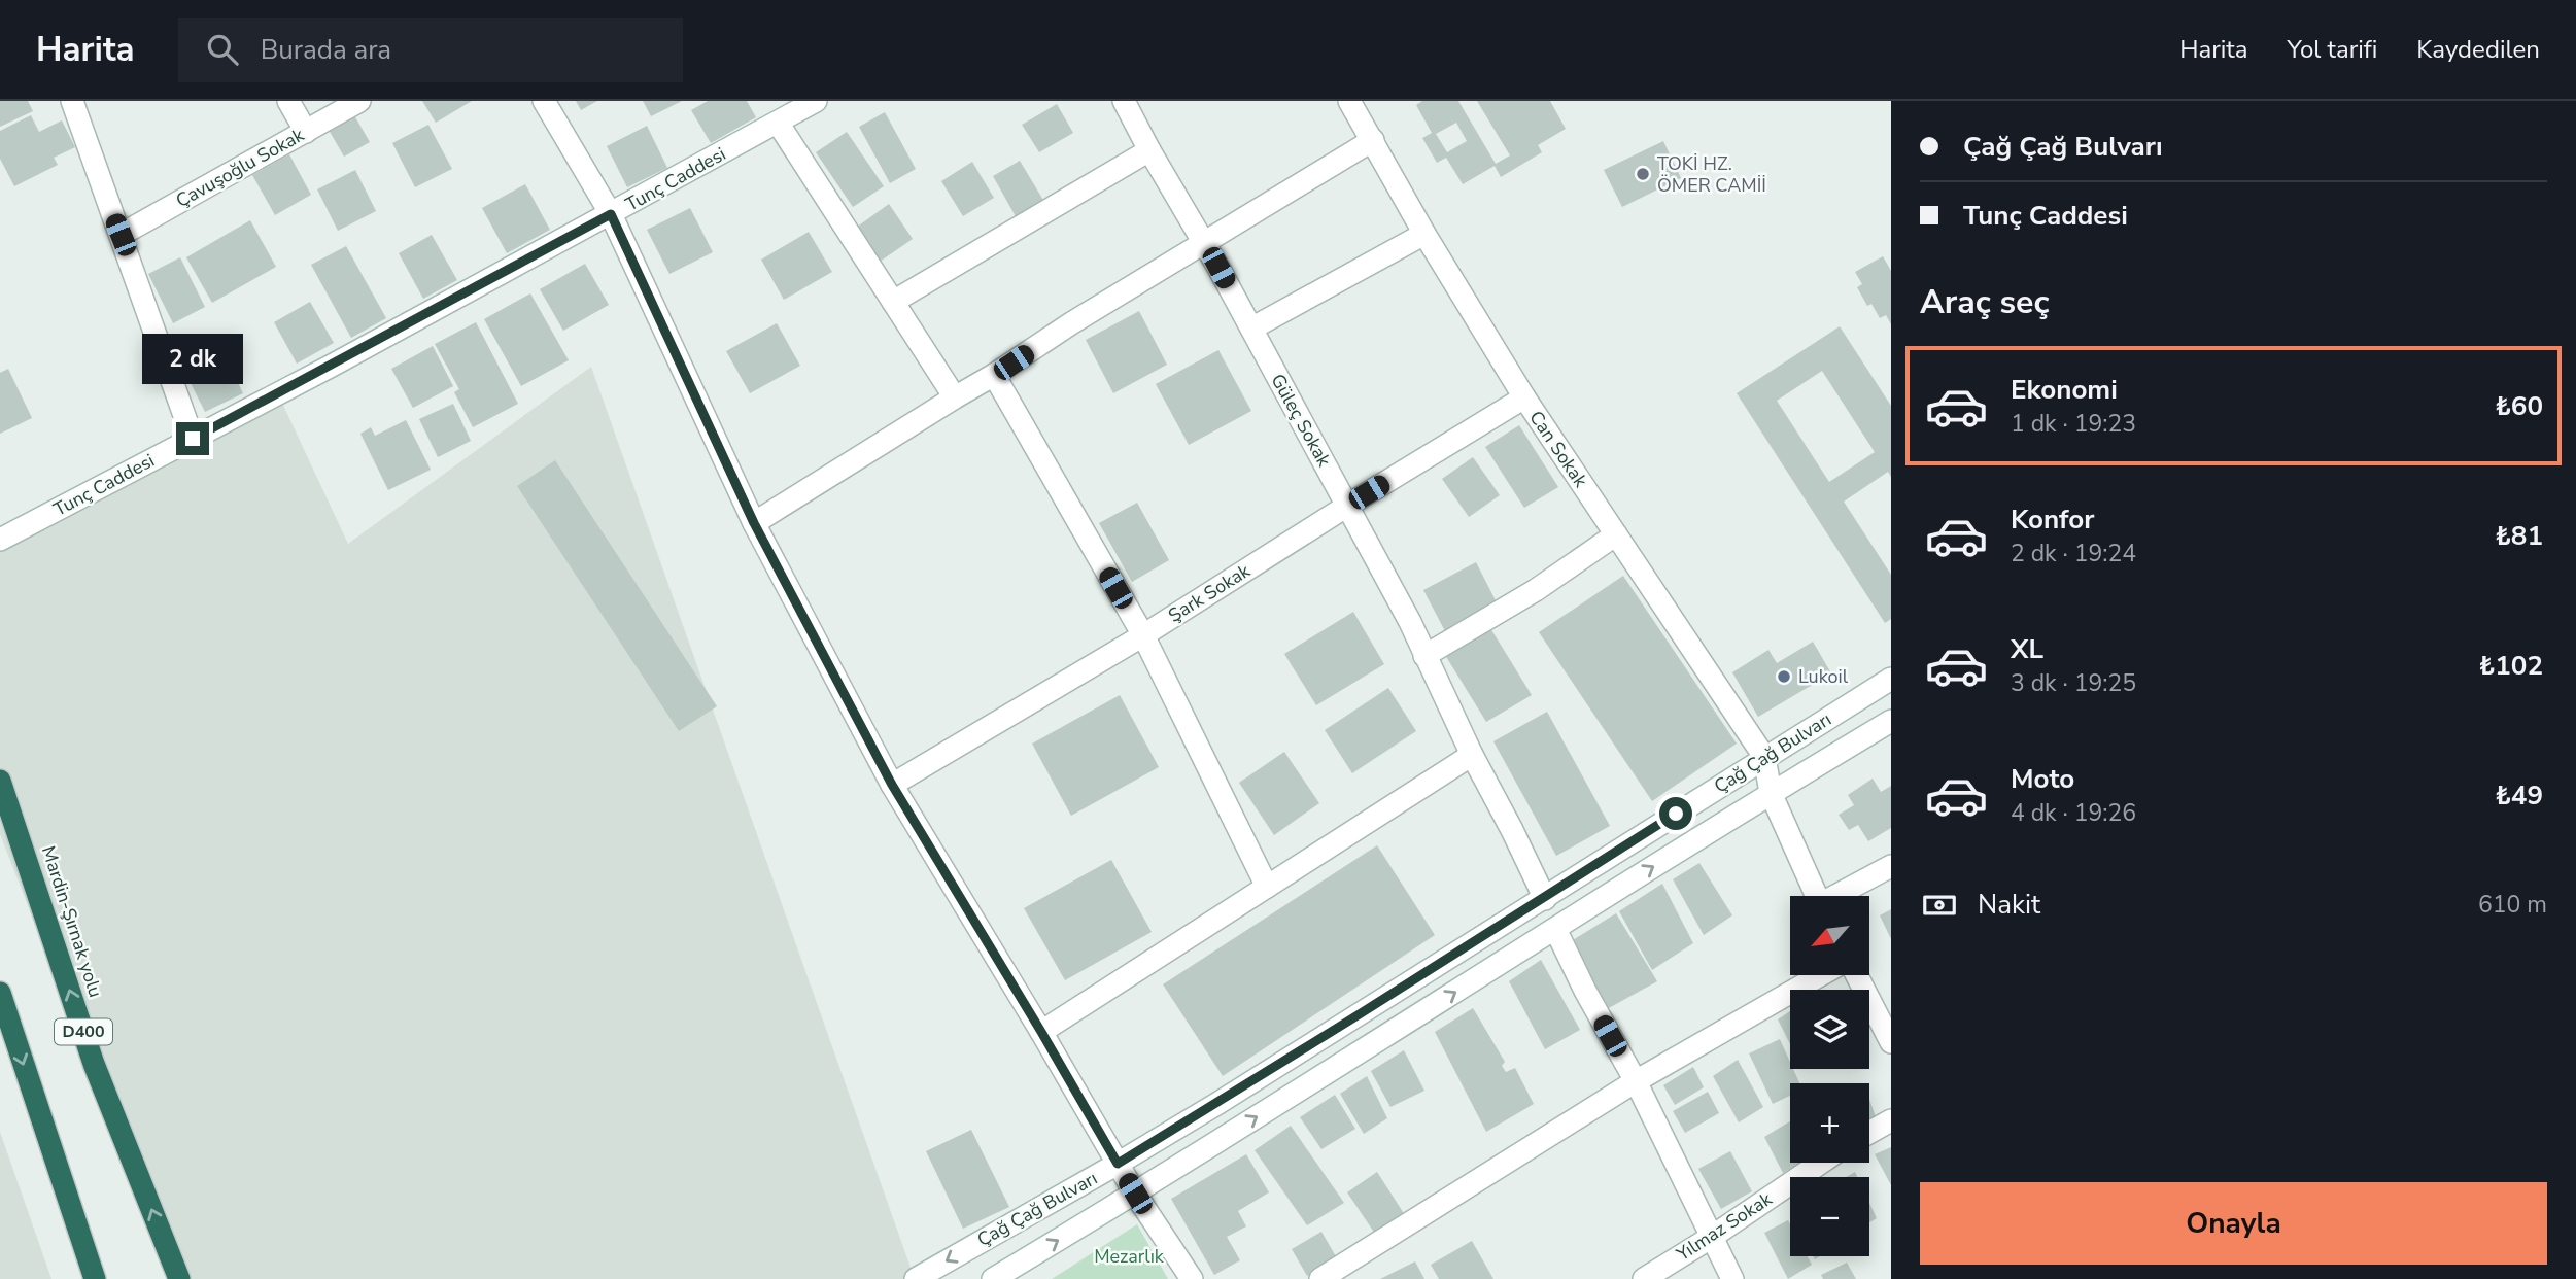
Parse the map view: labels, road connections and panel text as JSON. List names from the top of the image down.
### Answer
{
  "streets": {
    "highway": ["Mardin-Şırnak yolu", "D400"],
    "street": [
      "Çavuşoğlu Sokak",
      "Tunç Caddesi",
      "Güleç Sokak",
      "Can Sokak",
      "Şark Sokak",
      "Çağ Çağ Bulvarı",
      "Yılmaz Sokak"
    ]
  },
  "crossings": [
    ["Güleç Sokak", "Şark Sokak"],
    ["Güleç Sokak", "Çağ Çağ Bulvarı"],
    ["Can Sokak", "Şark Sokak"],
    ["Can Sokak", "Çağ Çağ Bulvarı"]
  ],
  "parks": ["Mezarlık"],
  "places": ["TOKİ HZ. ÖMER CAMİİ", "Lukoil"],
  "north": "bottom left",
  "page": {
    "header": "Harita",
    "search": "Burada ara",
    "nav": ["Harita", "Yol tarifi", "Kaydedilen"],
    "banner": ["Çağ Çağ Bulvarı", "Tunç Caddesi"],
    "heading": "Araç seç",
    "bubble": "2 dk",
    "list": [
      {
        "name": "Ekonomi",
        "note": "1 dk · 19:23",
        "value": "₺60"
      },
      {
        "name": "Konfor",
        "note": "2 dk · 19:24",
        "value": "₺81"
      },
      {
        "name": "XL",
        "note": "3 dk · 19:25",
        "value": "₺102"
      },
      {
        "name": "Moto",
        "note": "4 dk · 19:26",
        "value": "₺49"
      }
    ],
    "pay": ["Nakit", "610 m"],
    "map_buttons": ["+", "−"],
    "buttons": "Onayla"
  }
}
